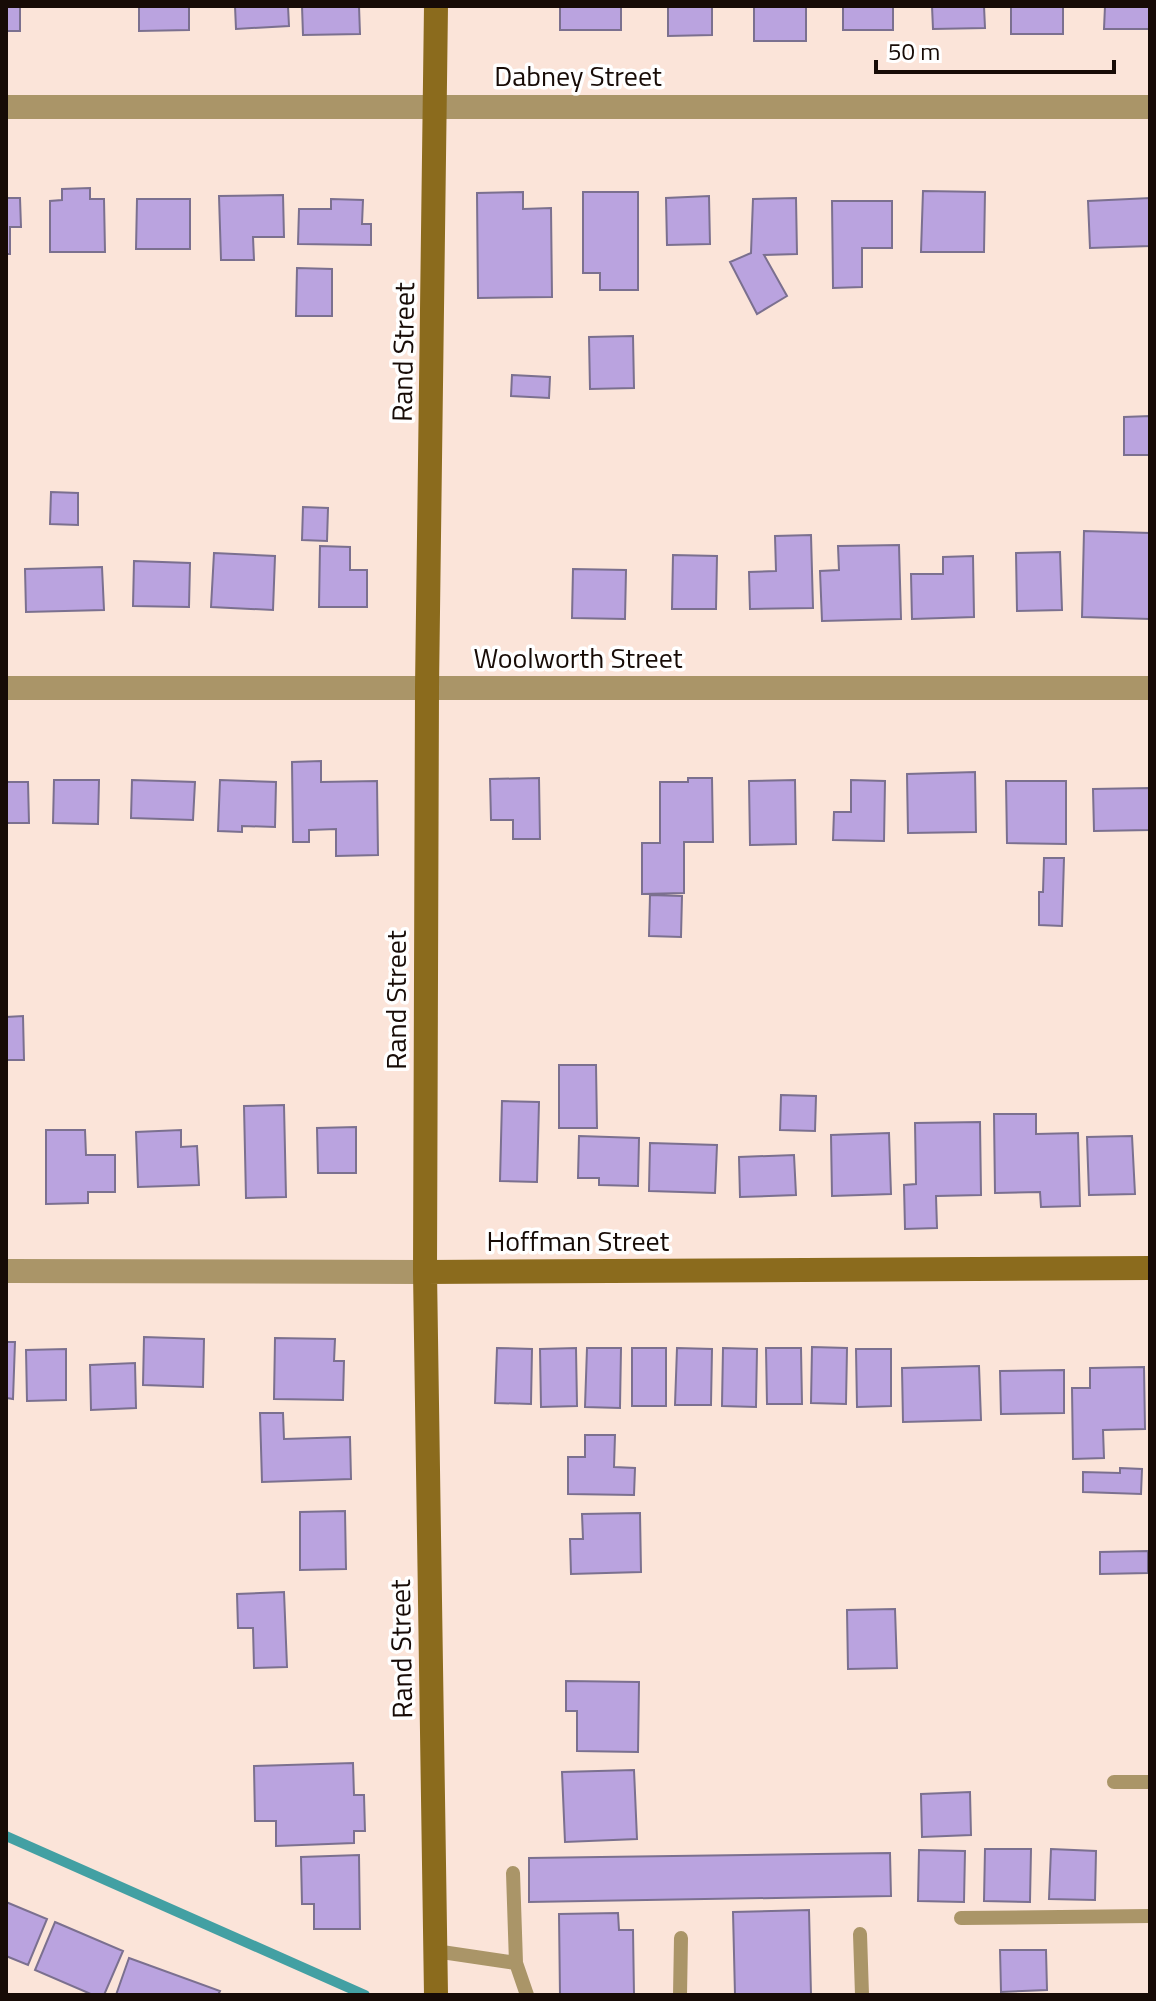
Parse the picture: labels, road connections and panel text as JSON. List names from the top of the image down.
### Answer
{
  "streets": {
    "street": [
      "Dabney Street",
      "Rand Street",
      "Woolworth Street",
      "Hoffman Street"
    ]
  },
  "crossings": [
    ["Dabney Street", "Rand Street"],
    ["Rand Street", "Woolworth Street"],
    ["Rand Street", "Hoffman Street"]
  ],
  "scale_bar": "50 m"
}
